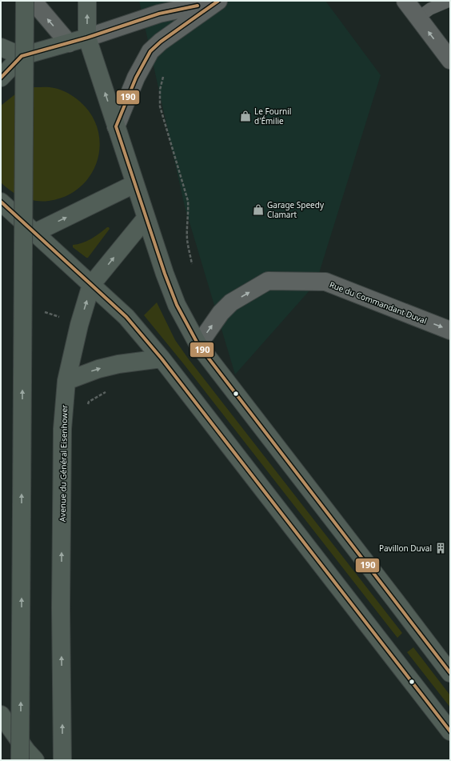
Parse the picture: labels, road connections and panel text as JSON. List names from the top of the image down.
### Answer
{
  "streets": {
    "main road": ["Avenue du Général Eisenhower"],
    "street": ["Rue du Commandant Duval"]
  },
  "one_way": ["Rue du Commandant Duval", "Avenue du Général Eisenhower"],
  "places": {
    "shop": ["Le Fournil d'Émilie", "Garage Speedy Clamart"],
    "building": ["Pavillon Duval"]
  },
  "lines": ["transit line 190"]
}
